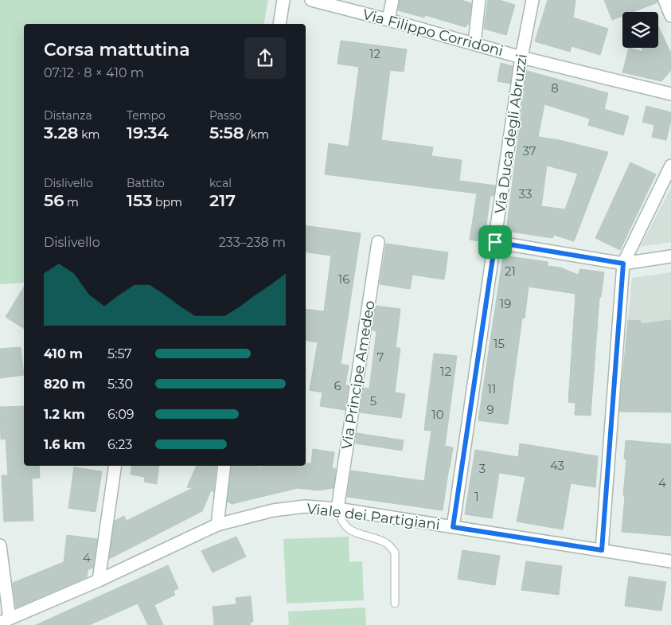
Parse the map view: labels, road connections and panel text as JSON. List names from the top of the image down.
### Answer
{
  "streets": {
    "street": [
      "Via Filippo Corridoni",
      "Via Duca degli Abruzzi",
      "Via Principe Amedeo",
      "Viale dei Partigiani"
    ]
  },
  "crossings": [
    ["Via Filippo Corridoni", "Via Duca degli Abruzzi"],
    ["Via Duca degli Abruzzi", "Viale dei Partigiani"],
    ["Via Principe Amedeo", "Viale dei Partigiani"]
  ],
  "house_numbers": [
    "12",
    "8",
    "37",
    "33",
    "21",
    "16",
    "19",
    "15",
    "7",
    "12",
    "6",
    "11",
    "5",
    "9",
    "10",
    "43",
    "3",
    "4",
    "1",
    "4"
  ],
  "page": {
    "heading": ["Corsa mattutina", "07:12 · 8 × 410 m"],
    "stats": [
      ["Distanza", "3.28 km"],
      ["Tempo", "19:34"],
      ["Passo", "5:58 /km"],
      ["Dislivello", "56 m"],
      ["Battito", "153 bpm"],
      ["kcal", "217"]
    ],
    "chart": ["Dislivello", "233–238 m"],
    "list": [
      {
        "name": "410 m",
        "note": "5:57"
      },
      {
        "name": "820 m",
        "note": "5:30"
      },
      {
        "name": "1.2 km",
        "note": "6:09"
      },
      {
        "name": "1.6 km",
        "note": "6:23"
      }
    ]
  }
}
